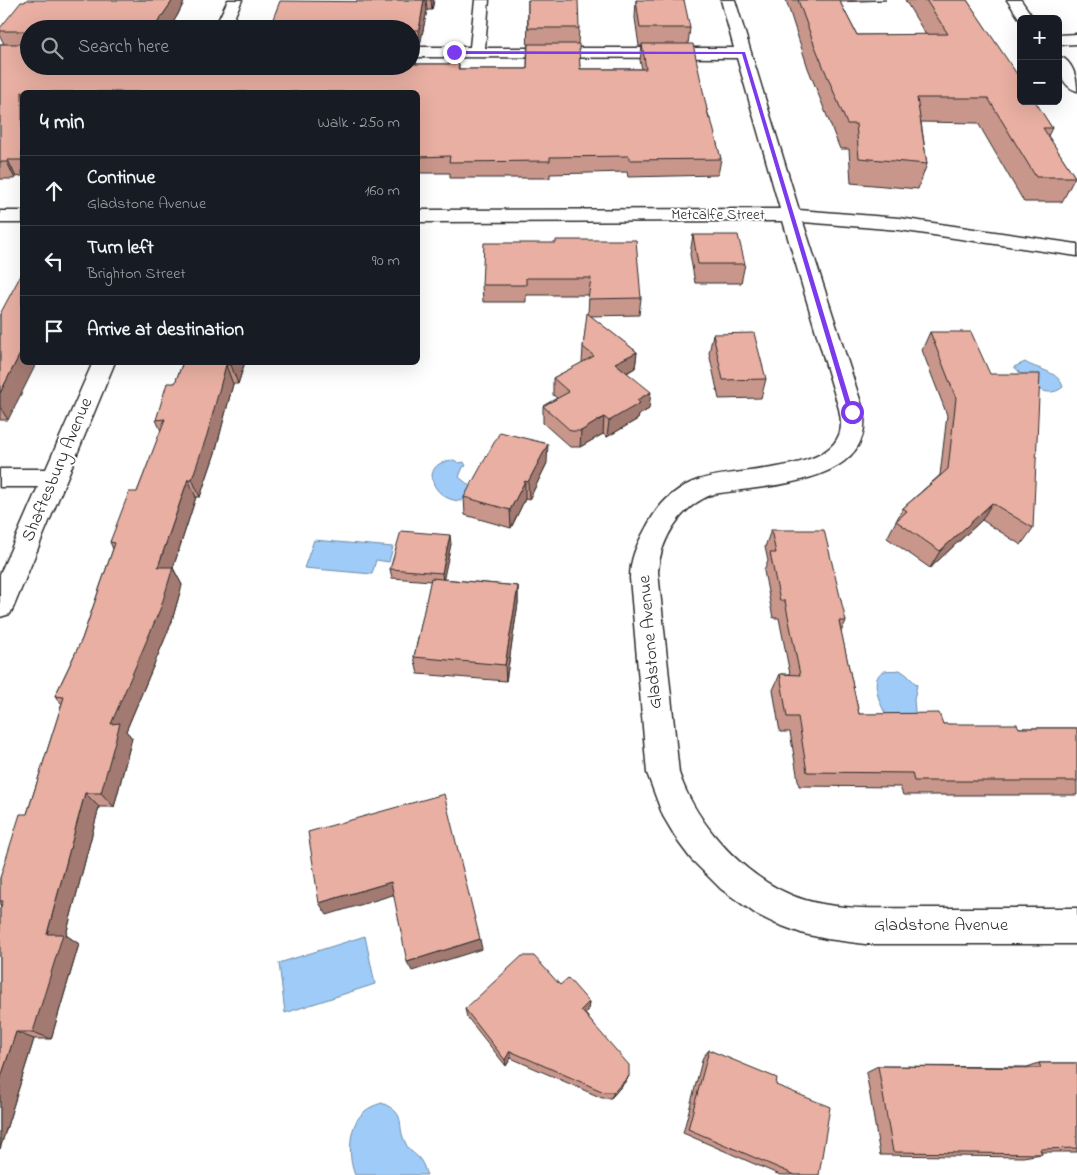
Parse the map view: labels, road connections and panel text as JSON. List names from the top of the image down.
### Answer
{
  "streets": {
    "street": ["Metcalfe Street", "Shaftesbury Avenue", "Gladstone Avenue"]
  },
  "crossings": [
    ["Metcalfe Street", "Gladstone Avenue"]
  ],
  "page": {
    "map_buttons": ["+", "−"],
    "search": "Search here",
    "heading": ["4 min", "Walk · 250 m"],
    "list": [
      ["Continue", "Gladstone Avenue", "160 m"],
      ["Turn left", "Brighton Street", "90 m"],
      "Arrive at destination"
    ]
  }
}
